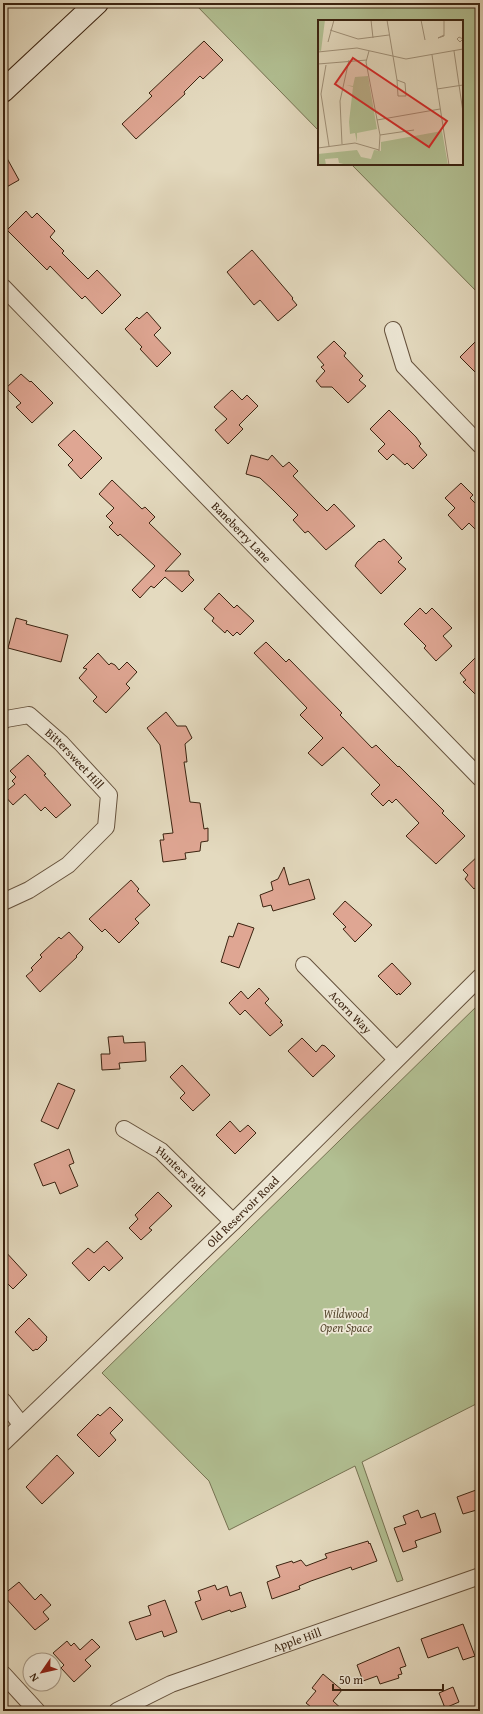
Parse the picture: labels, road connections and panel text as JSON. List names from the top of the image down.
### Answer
{
  "streets": {
    "street": [
      "Baneberry Lane",
      "Bittersweet Hill",
      "Acorn Way",
      "Hunters Path",
      "Old Reservoir Road",
      "Apple Hill"
    ]
  },
  "crossings": [
    ["Acorn Way", "Old Reservoir Road"],
    ["Hunters Path", "Old Reservoir Road"]
  ],
  "parks": ["Wildwood Open Space"],
  "scale_bar": "50 m",
  "north": "bottom left"
}
